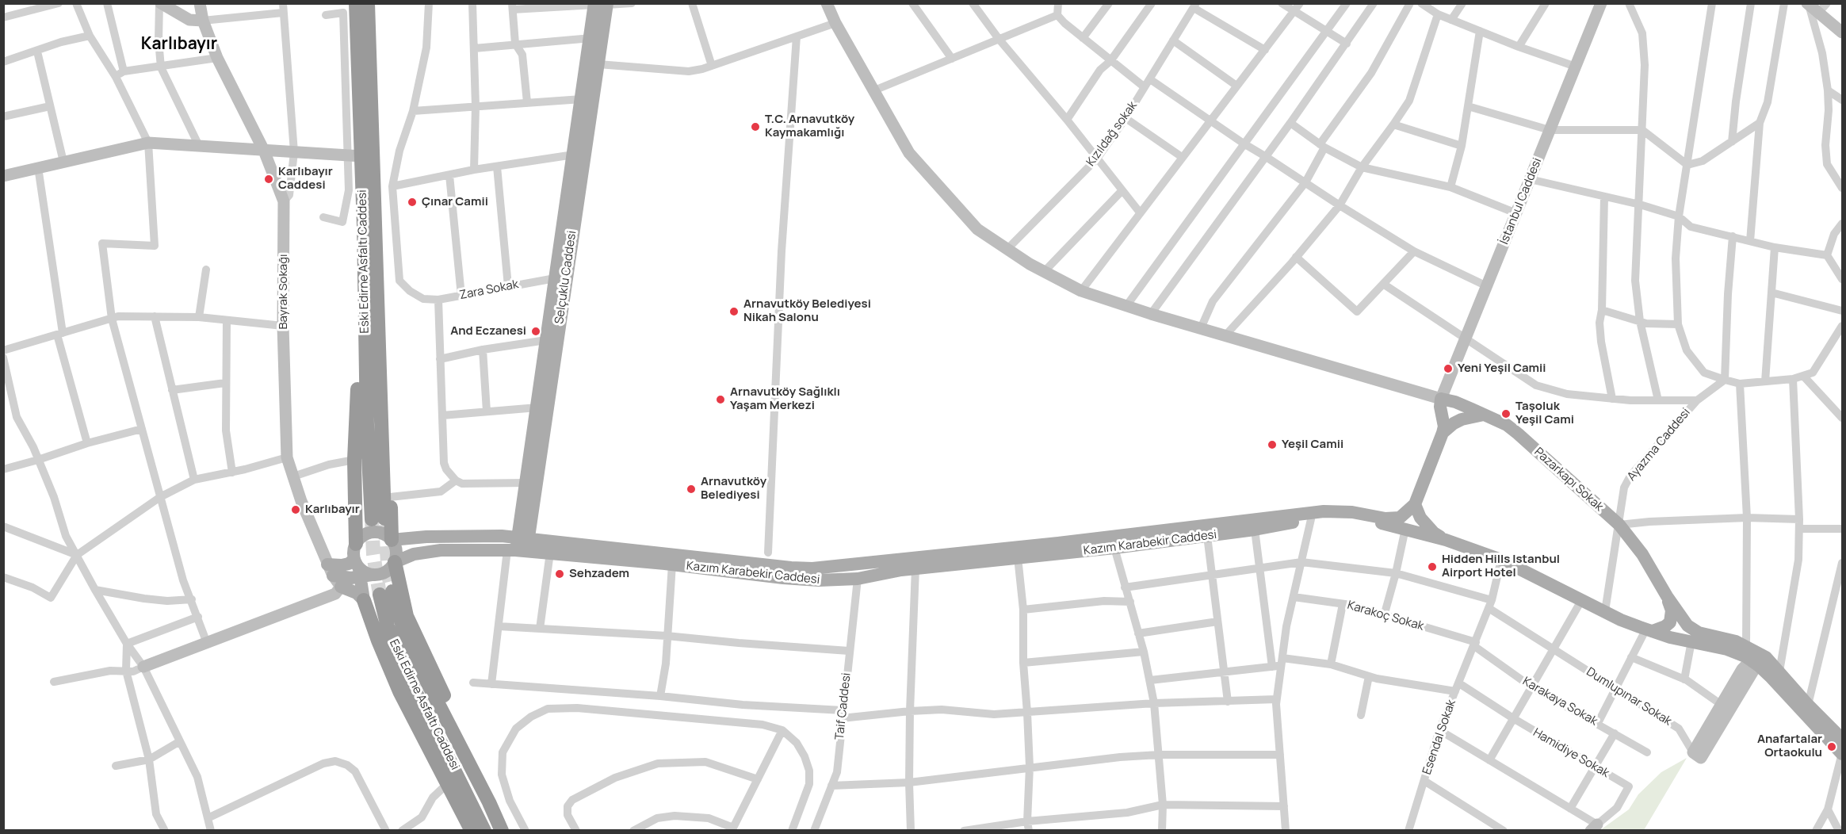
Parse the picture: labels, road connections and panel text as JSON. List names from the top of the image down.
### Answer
{
  "streets": {
    "highway": ["Eski Edirne Asfaltı Caddesi"],
    "main road": [
      "İstanbul Caddesi",
      "Selçuklu Caddesi",
      "Bayrak Sokağı",
      "Pazarkapı Sokak",
      "Kazım Karabekir Caddesi"
    ],
    "street": [
      "Kızıldağ sokak",
      "Zara Sokak",
      "Ayazma Caddesi",
      "Karakoç Sokak",
      "Dumlupınar Sokak",
      "Karakaya Sokak",
      "Taif Caddesi",
      "Esendal Sokak",
      "Hamidiye Sokak"
    ]
  },
  "crossings": [
    ["İstanbul Caddesi", "Pazarkapı Sokak"],
    ["Selçuklu Caddesi", "Zara Sokak"],
    ["Selçuklu Caddesi", "Kazım Karabekir Caddesi"],
    ["Ayazma Caddesi", "Pazarkapı Sokak"],
    ["Ayazma Caddesi", "Kazım Karabekir Caddesi"],
    ["Pazarkapı Sokak", "Kazım Karabekir Caddesi"],
    ["Kazım Karabekir Caddesi", "Taif Caddesi"],
    ["Kazım Karabekir Caddesi", "Esendal Sokak"],
    ["Karakoç Sokak", "Karakaya Sokak"],
    ["Karakoç Sokak", "Esendal Sokak"],
    ["Dumlupınar Sokak", "Esendal Sokak"],
    ["Karakaya Sokak", "Esendal Sokak"],
    ["Esendal Sokak", "Hamidiye Sokak"]
  ],
  "districts": ["Karlıbayır"],
  "places": [
    "T.C. Arnavutköy Kaymakamlığı",
    "Karlıbayır Caddesi",
    "Çınar Camii",
    "Arnavutköy Belediyesi Nikah Salonu",
    "And Eczanesi",
    "Yeni Yeşil Camii",
    "Arnavutköy Sağlıklı Yaşam Merkezi",
    "Taşoluk Yeşil Cami",
    "Yeşil Camii",
    "Arnavutköy Belediyesi",
    "Karlıbayır",
    "Hidden Hills Istanbul Airport Hotel",
    "Sehzadem",
    "Anafartalar Ortaokulu"
  ]
}
